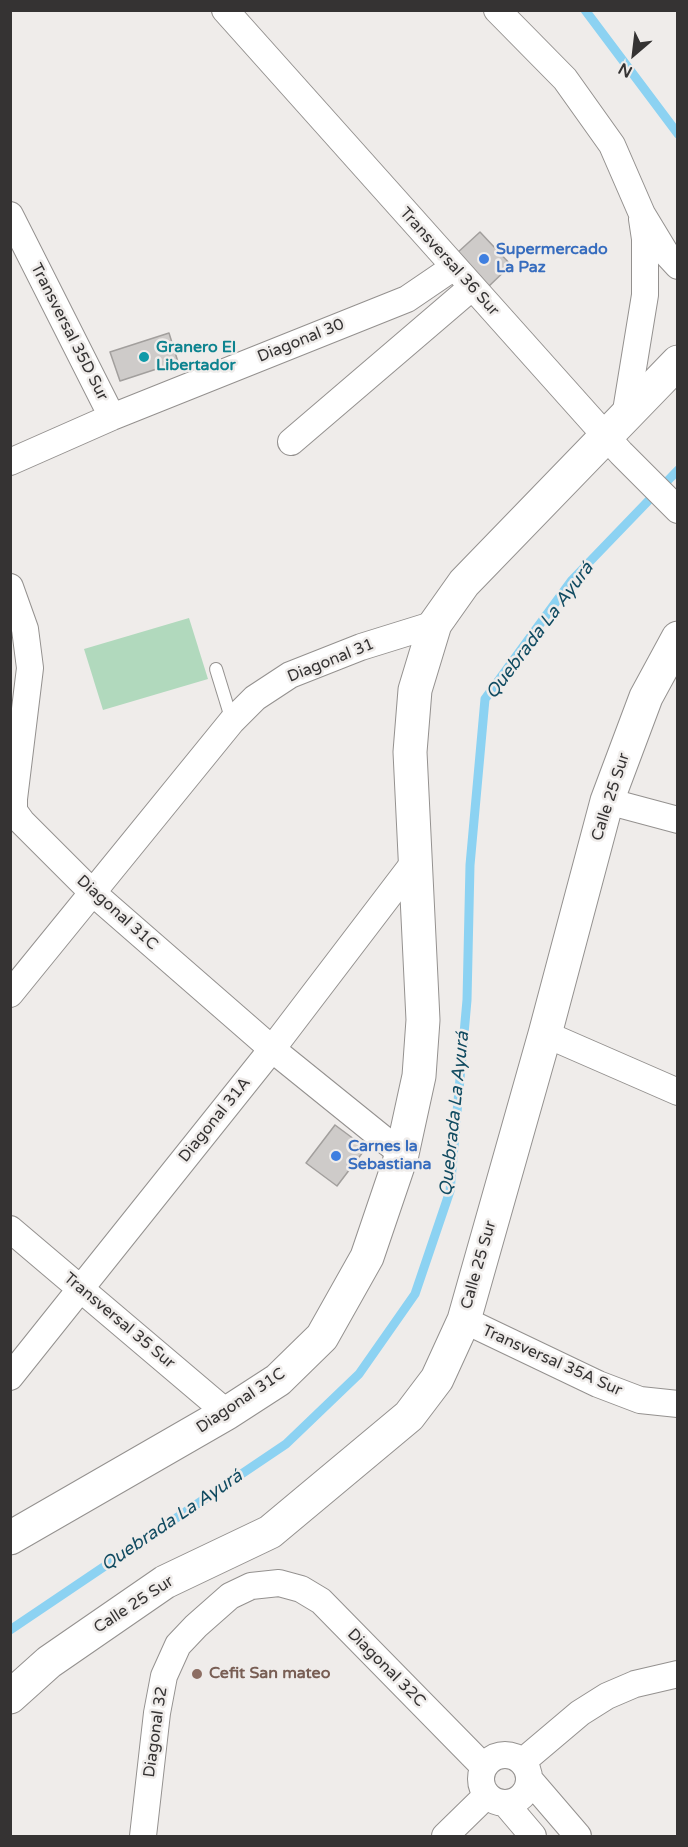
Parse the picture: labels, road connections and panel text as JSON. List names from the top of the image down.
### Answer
{
  "streets": {
    "main road": ["Calle 25 Sur", "Diagonal 31C"],
    "street": [
      "Transversal 36 Sur",
      "Transversal 35D Sur",
      "Diagonal 30",
      "Diagonal 31",
      "Diagonal 31A",
      "Transversal 35 Sur",
      "Transversal 35A Sur",
      "Diagonal 32C",
      "Diagonal 32"
    ]
  },
  "crossings": [
    ["Transversal 36 Sur", "Diagonal 30"],
    ["Transversal 35D Sur", "Diagonal 30"],
    ["Diagonal 31", "Diagonal 31C"],
    ["Calle 25 Sur", "Transversal 35A Sur"],
    ["Diagonal 31C", "Diagonal 31A"],
    ["Diagonal 31C", "Transversal 35 Sur"],
    ["Diagonal 31A", "Transversal 35 Sur"],
    ["Diagonal 32C", "Diagonal 32"]
  ],
  "water": ["Quebrada La Ayurá"],
  "places": [
    "Supermercado La Paz",
    "Granero El Libertador",
    "Carnes la Sebastiana",
    "Cefit San mateo"
  ],
  "north": "bottom left"
}
